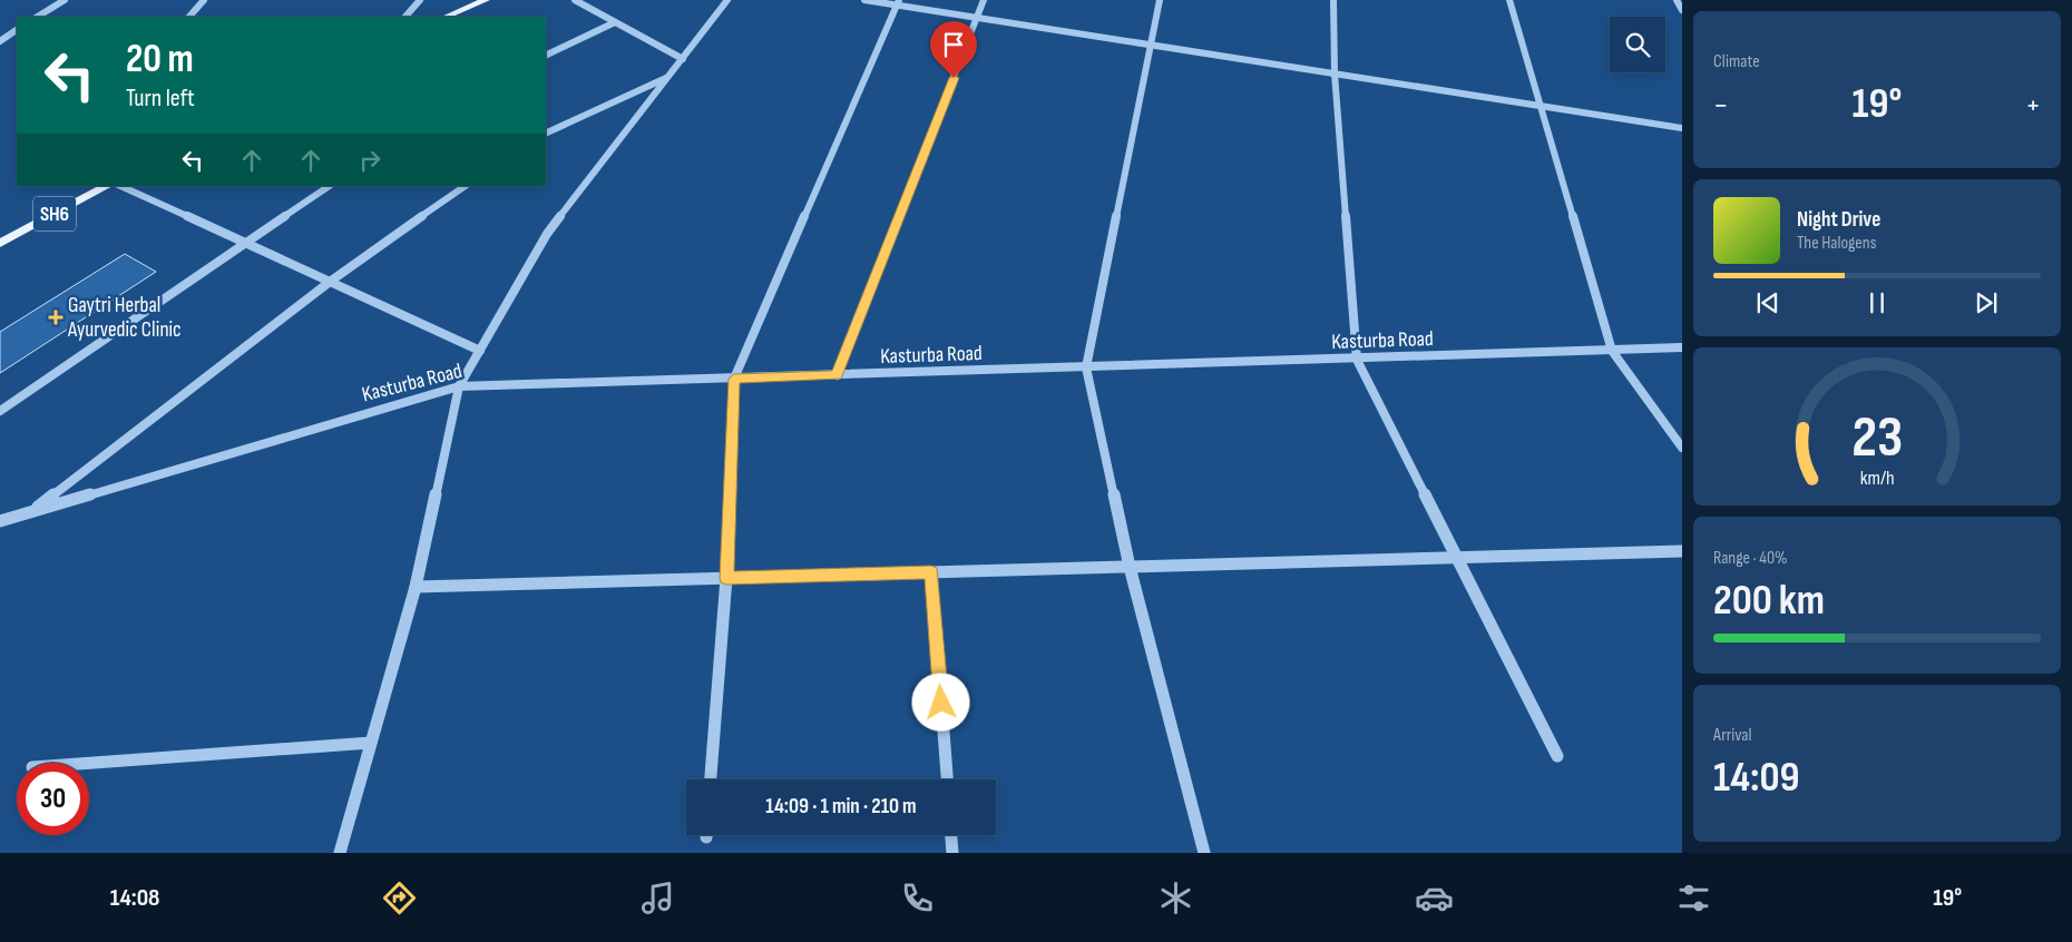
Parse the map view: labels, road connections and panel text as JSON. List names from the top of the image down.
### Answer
{
  "streets": {
    "main road": ["SH6"],
    "street": ["Kasturba Road"]
  },
  "places": {
    "health": ["Gaytri Herbal Ayurvedic Clinic"]
  },
  "page": {
    "tile": [
      "Climate",
      ["Range · 40%", "200 km"],
      ["Arrival", "14:09"]
    ],
    "turn": ["20 m", "Turn left"],
    "heat": ["−", "19°", "+"],
    "song": ["Night Drive", "The Halogens"],
    "limit": "30",
    "trip": "14:09 · 1 min · 210 m",
    "tabs": ["14:08", "19°"],
    "gauge": ["23", "km/h"]
  }
}
